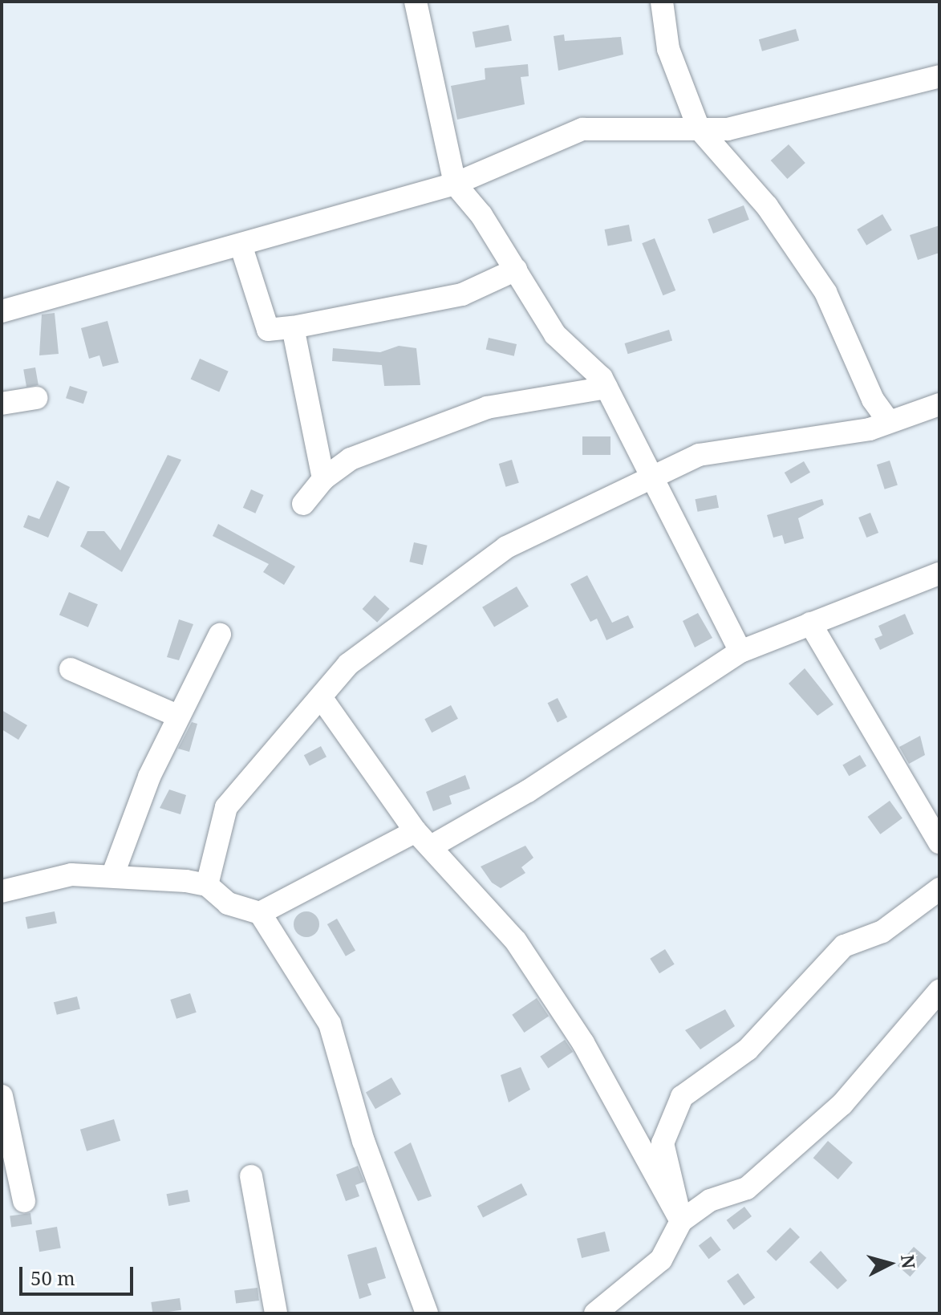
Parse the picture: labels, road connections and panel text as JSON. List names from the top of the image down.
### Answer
{
  "scale_bar": "50 m",
  "north": "right"
}
